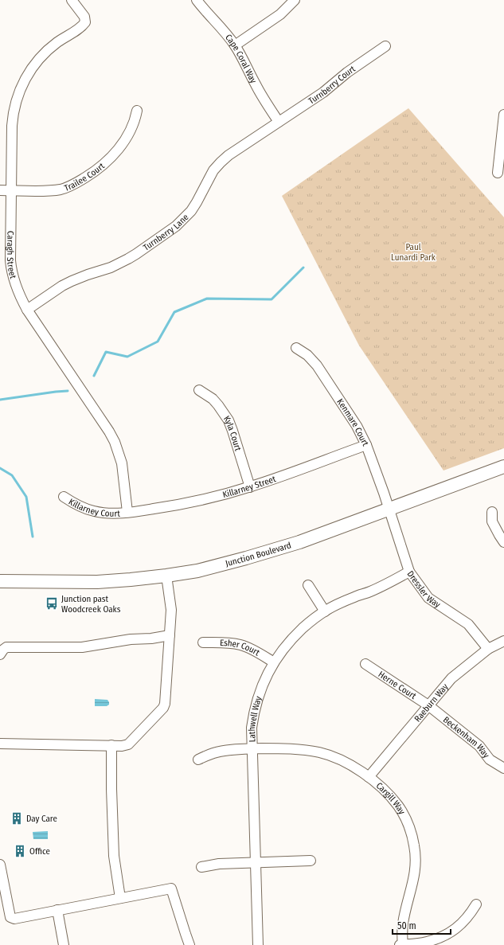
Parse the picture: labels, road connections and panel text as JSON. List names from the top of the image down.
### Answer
{
  "streets": {
    "main road": ["Junction Boulevard"],
    "street": [
      "Cape Coral Way",
      "Turnberry Court",
      "Trailee Court",
      "Turnberry Lane",
      "Caragh Street",
      "Kenmare Court",
      "Kyla Court",
      "Killarney Street",
      "Killarney Court",
      "Dressler Way",
      "Esher Court",
      "Herne Court",
      "Raeburn Way",
      "Lathwell Way",
      "Beckenham Way",
      "Cargill Way"
    ]
  },
  "crossings": [
    ["Cape Coral Way", "Turnberry Court"],
    ["Cape Coral Way", "Turnberry Lane"],
    ["Turnberry Court", "Turnberry Lane"],
    ["Trailee Court", "Caragh Street"],
    ["Turnberry Lane", "Caragh Street"],
    ["Caragh Street", "Killarney Street"],
    ["Caragh Street", "Killarney Court"],
    ["Kenmare Court", "Killarney Street"],
    ["Kenmare Court", "Junction Boulevard"],
    ["Kenmare Court", "Dressler Way"],
    ["Kyla Court", "Killarney Street"],
    ["Killarney Street", "Killarney Court"],
    ["Junction Boulevard", "Dressler Way"],
    ["Dressler Way", "Raeburn Way"],
    ["Dressler Way", "Lathwell Way"],
    ["Esher Court", "Lathwell Way"],
    ["Herne Court", "Raeburn Way"],
    ["Herne Court", "Beckenham Way"],
    ["Raeburn Way", "Beckenham Way"],
    ["Raeburn Way", "Cargill Way"],
    ["Lathwell Way", "Cargill Way"]
  ],
  "parks": ["Paul Lunardi Park"],
  "places": {
    "bus stop": ["Junction past Woodcreek Oaks"],
    "building": ["Day Care", "Office"]
  },
  "scale_bar": "50 m"
}
